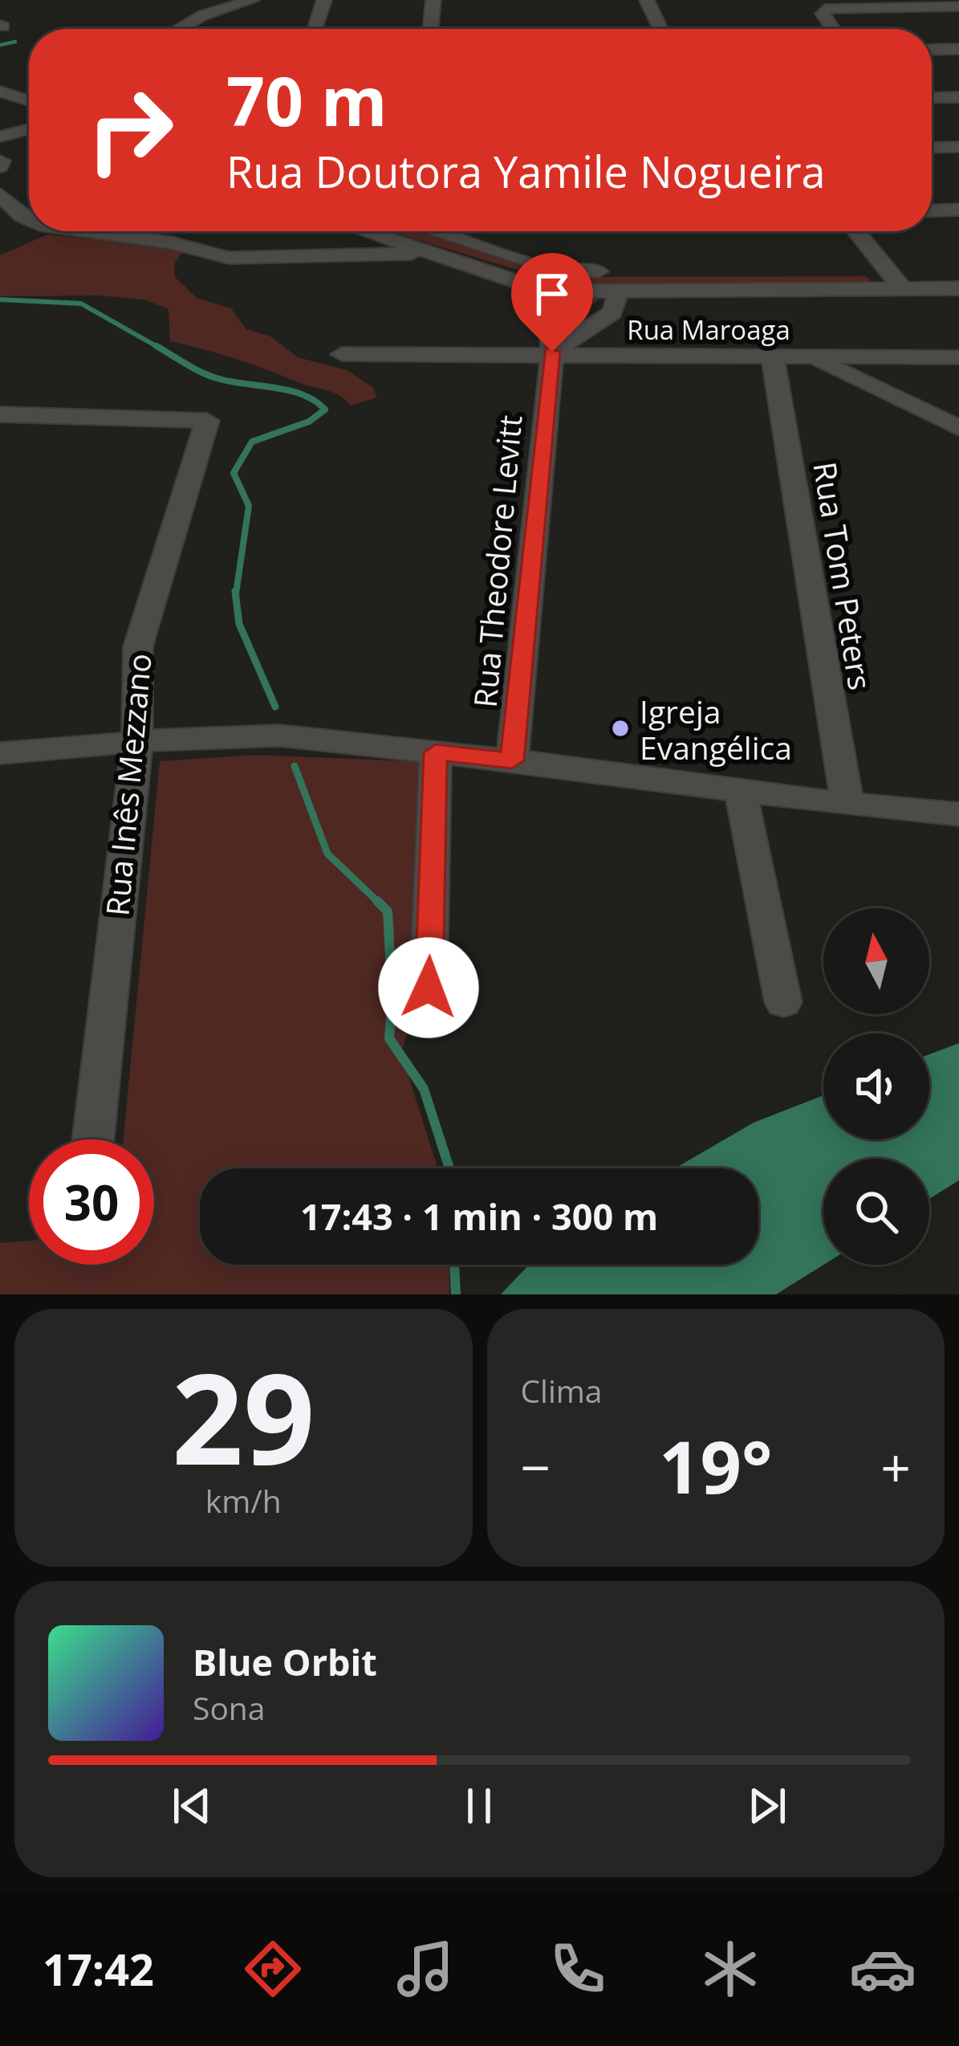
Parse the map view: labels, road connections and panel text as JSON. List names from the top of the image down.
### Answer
{
  "streets": {
    "street": [
      "Rua Maroaga",
      "Rua Theodore Levitt",
      "Rua Tom Peters",
      "Rua Inês Mezzano"
    ]
  },
  "crossings": [
    ["Rua Maroaga", "Rua Theodore Levitt"],
    ["Rua Maroaga", "Rua Tom Peters"]
  ],
  "places": ["Igreja Evangélica"],
  "north": "top",
  "page": {
    "turn": ["70 m", "Rua Doutora Yamile Nogueira"],
    "limit": "30",
    "trip": "17:43 · 1 min · 300 m",
    "tile": [
      ["29", "km/h"],
      "Clima"
    ],
    "heat": ["−", "19°", "+"],
    "song": ["Blue Orbit", "Sona"],
    "tabs": "17:42"
  }
}
